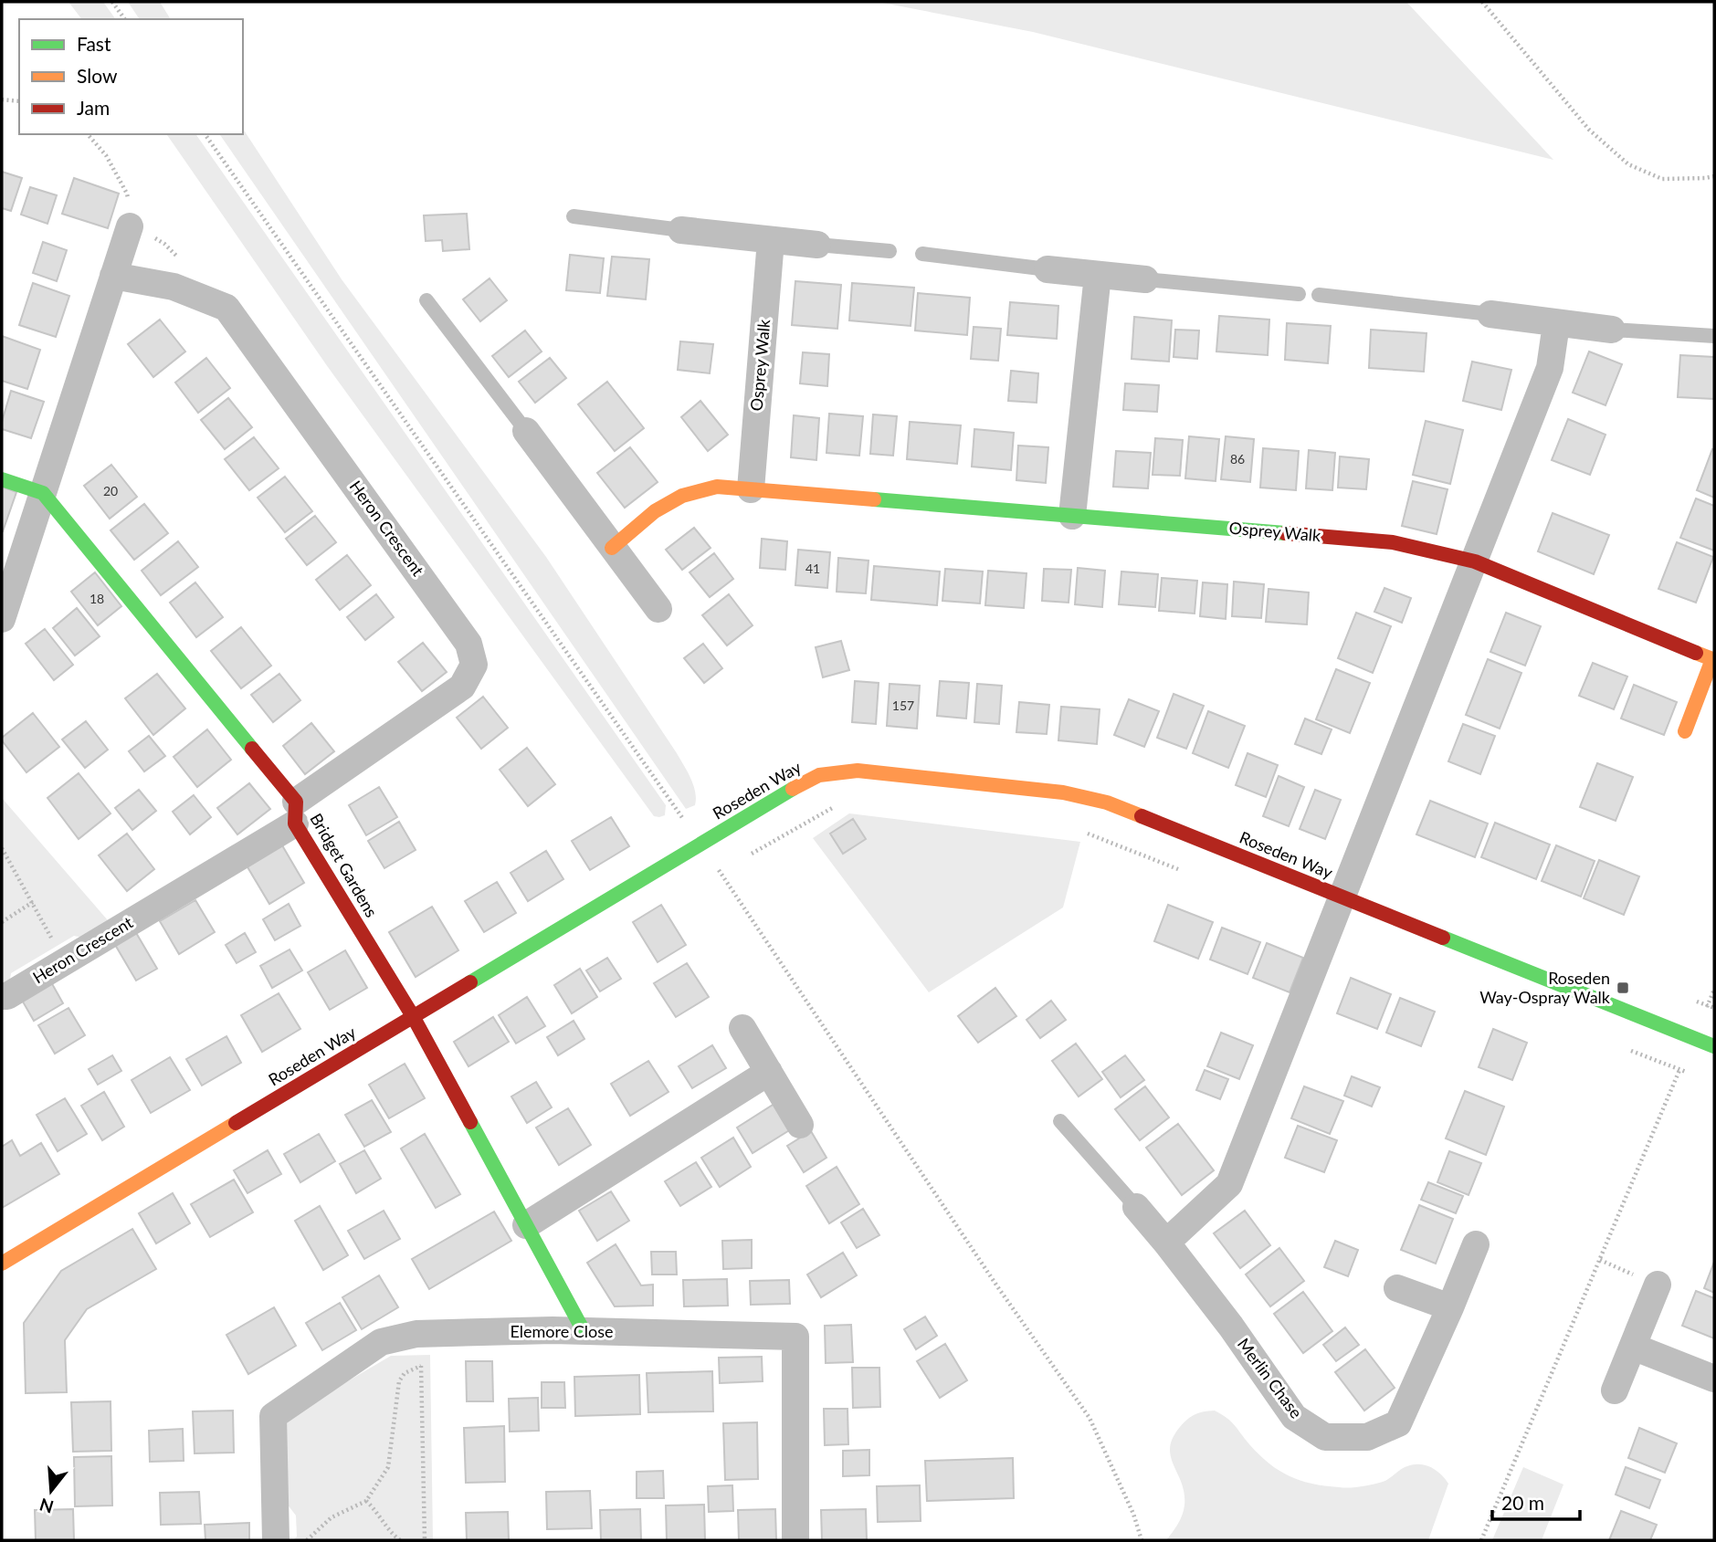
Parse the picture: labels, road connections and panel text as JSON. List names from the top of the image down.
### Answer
{
  "streets": {
    "street": [
      "Osprey Walk",
      "Heron Crescent",
      "Roseden Way",
      "Bridget Gardens",
      "Elemore Close",
      "Merlin Chase"
    ]
  },
  "crossings": [
    ["Heron Crescent", "Bridget Gardens"],
    ["Roseden Way", "Bridget Gardens"],
    ["Bridget Gardens", "Elemore Close"]
  ],
  "places": {
    "transit": ["Roseden Way-Ospray Walk"]
  },
  "house_numbers": [
    "86",
    "20",
    "41",
    "18",
    "157"
  ],
  "legend": ["Fast", "Slow", "Jam"],
  "scale_bar": "20 m",
  "north": "bottom"
}
